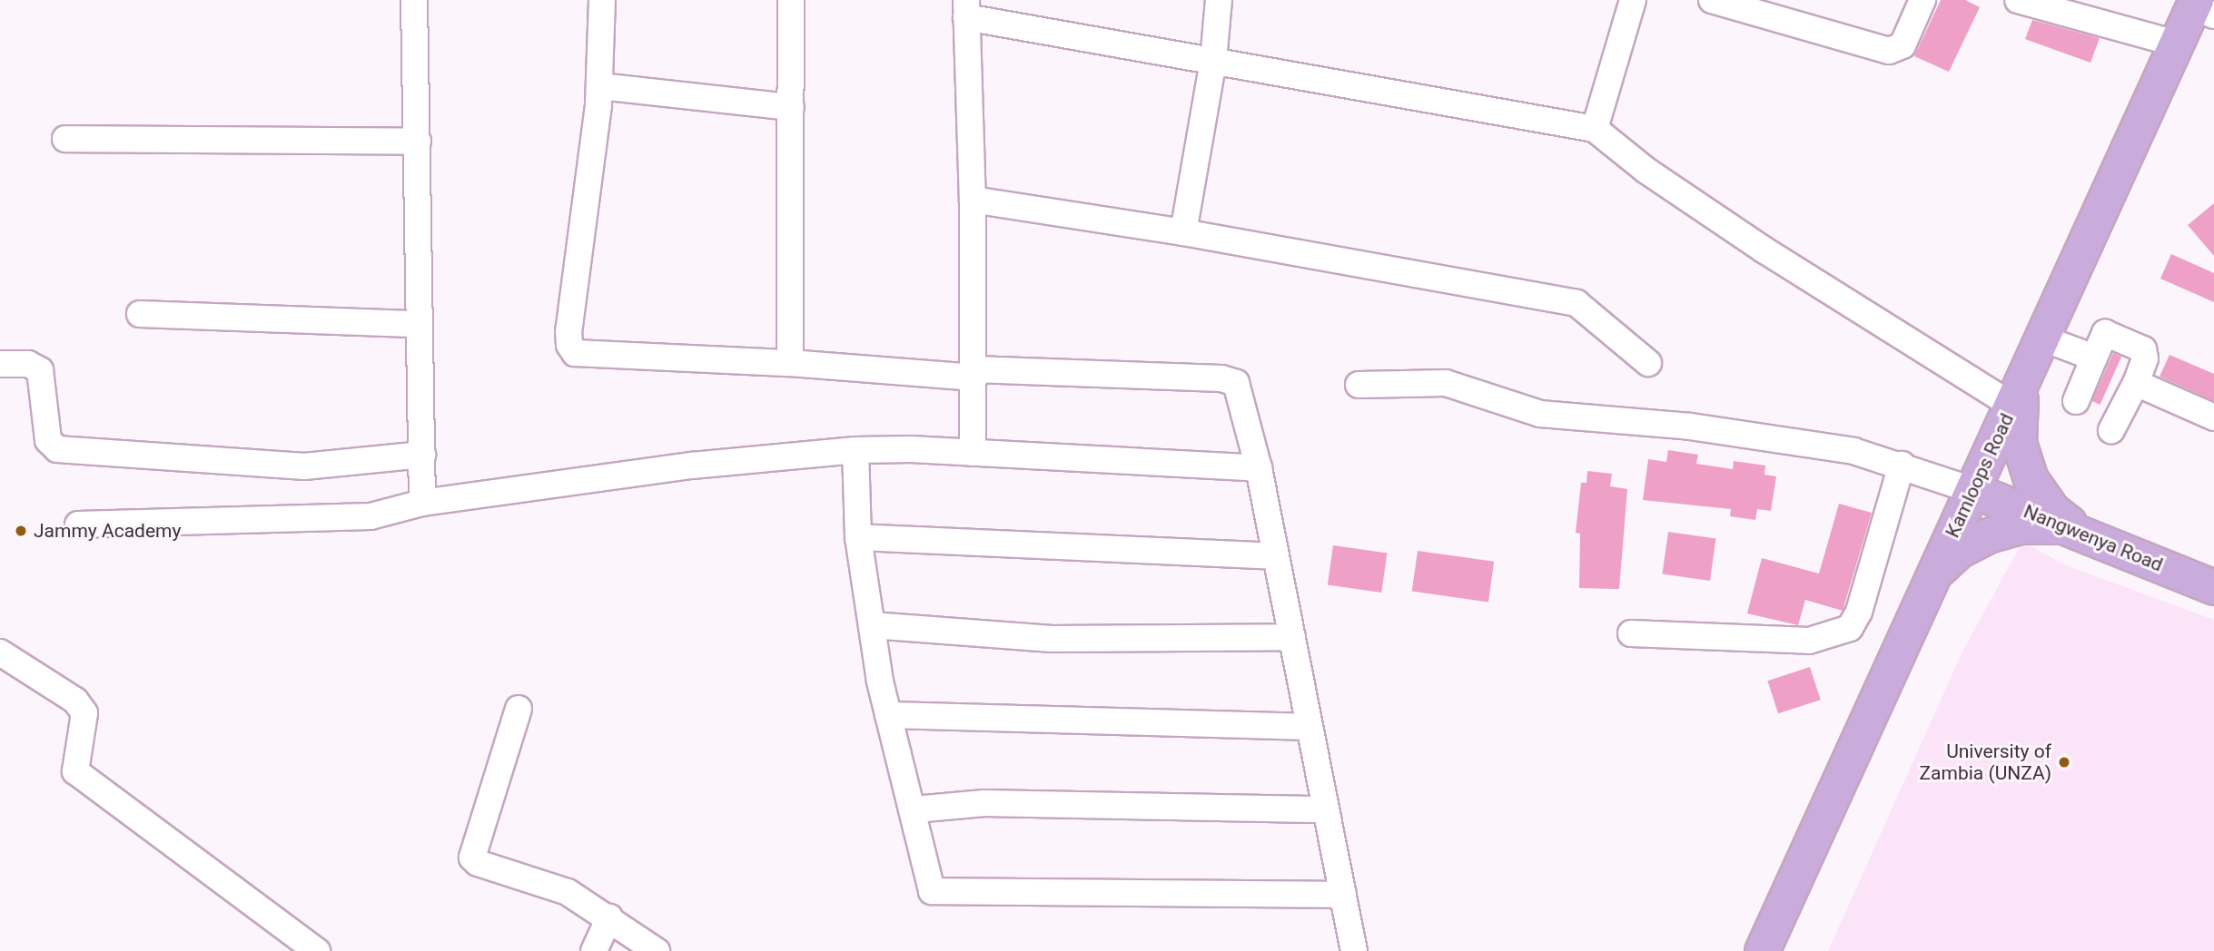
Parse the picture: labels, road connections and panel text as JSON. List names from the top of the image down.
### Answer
{
  "streets": {
    "main road": ["Kamloops Road", "Nangwenya Road"]
  },
  "crossings": [
    ["Kamloops Road", "Nangwenya Road"]
  ],
  "places": ["Jammy Academy", "University of Zambia (UNZA)"]
}
